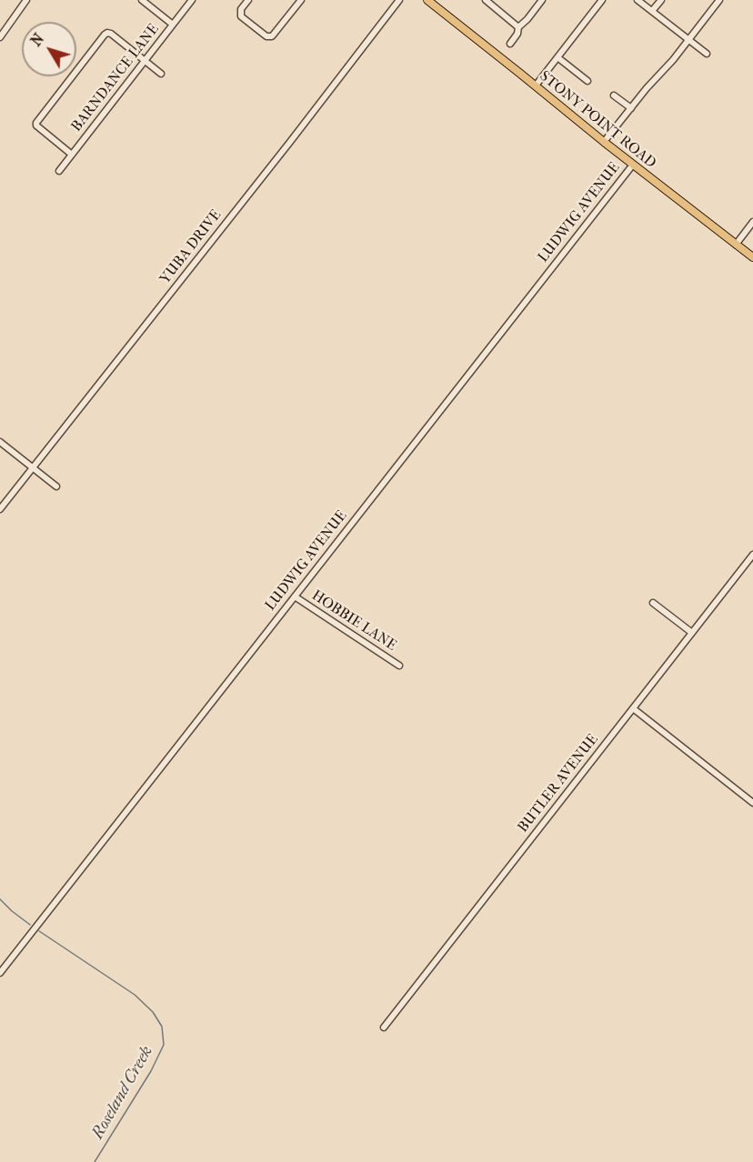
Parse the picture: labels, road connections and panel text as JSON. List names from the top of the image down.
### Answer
{
  "streets": {
    "main road": ["STONY POINT ROAD"],
    "street": [
      "BARNDANCE LANE",
      "LUDWIG AVENUE",
      "YUBA DRIVE",
      "HOBBIE LANE",
      "BUTLER AVENUE"
    ]
  },
  "crossings": [
    ["STONY POINT ROAD", "LUDWIG AVENUE"],
    ["LUDWIG AVENUE", "HOBBIE LANE"]
  ],
  "water": ["Roseland Creek"],
  "north": "top left"
}
